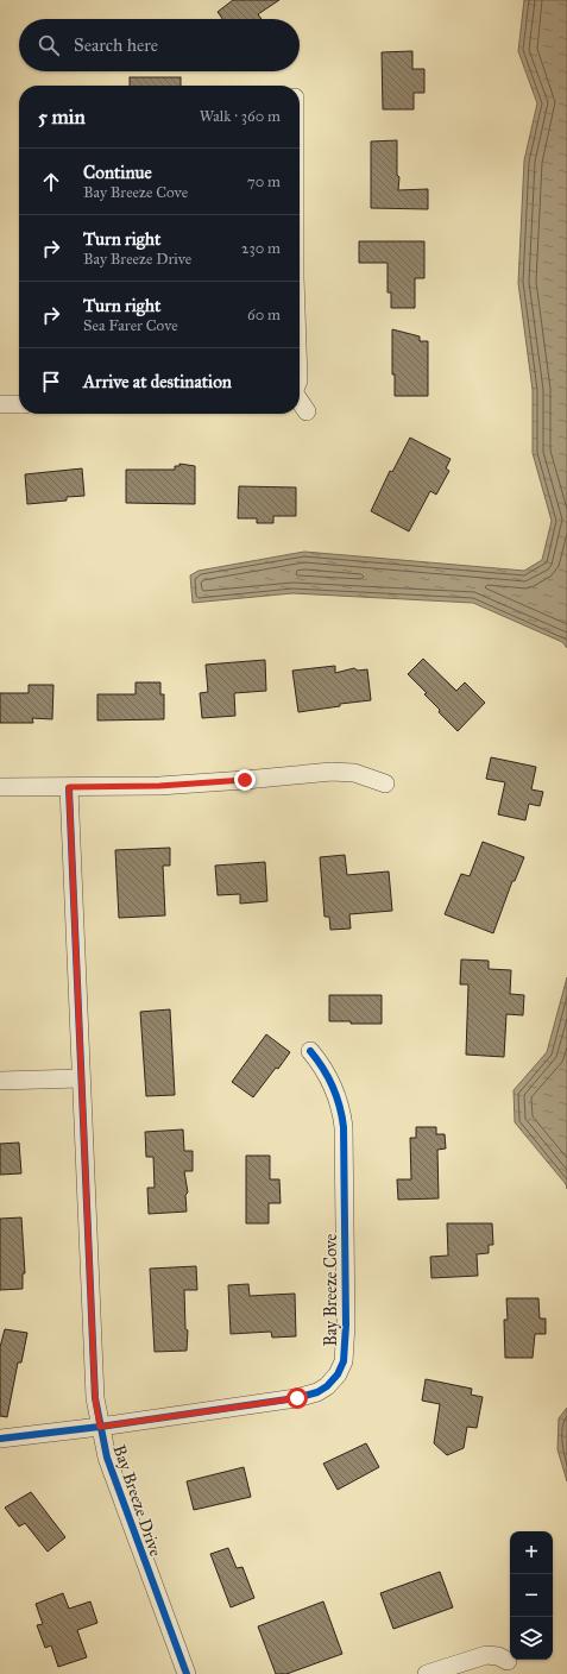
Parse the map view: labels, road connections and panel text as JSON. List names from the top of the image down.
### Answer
{
  "streets": {
    "street": ["Bay Breeze Cove", "Bay Breeze Drive"]
  },
  "crossings": [
    ["Bay Breeze Cove", "Bay Breeze Drive"]
  ],
  "page": {
    "search": "Search here",
    "heading": ["5 min", "Walk · 360 m"],
    "list": [
      ["Continue", "Bay Breeze Cove", "70 m"],
      ["Turn right", "Bay Breeze Drive", "230 m"],
      ["Turn right", "Sea Farer Cove", "60 m"],
      "Arrive at destination"
    ],
    "map_buttons": ["+", "−"]
  }
}
